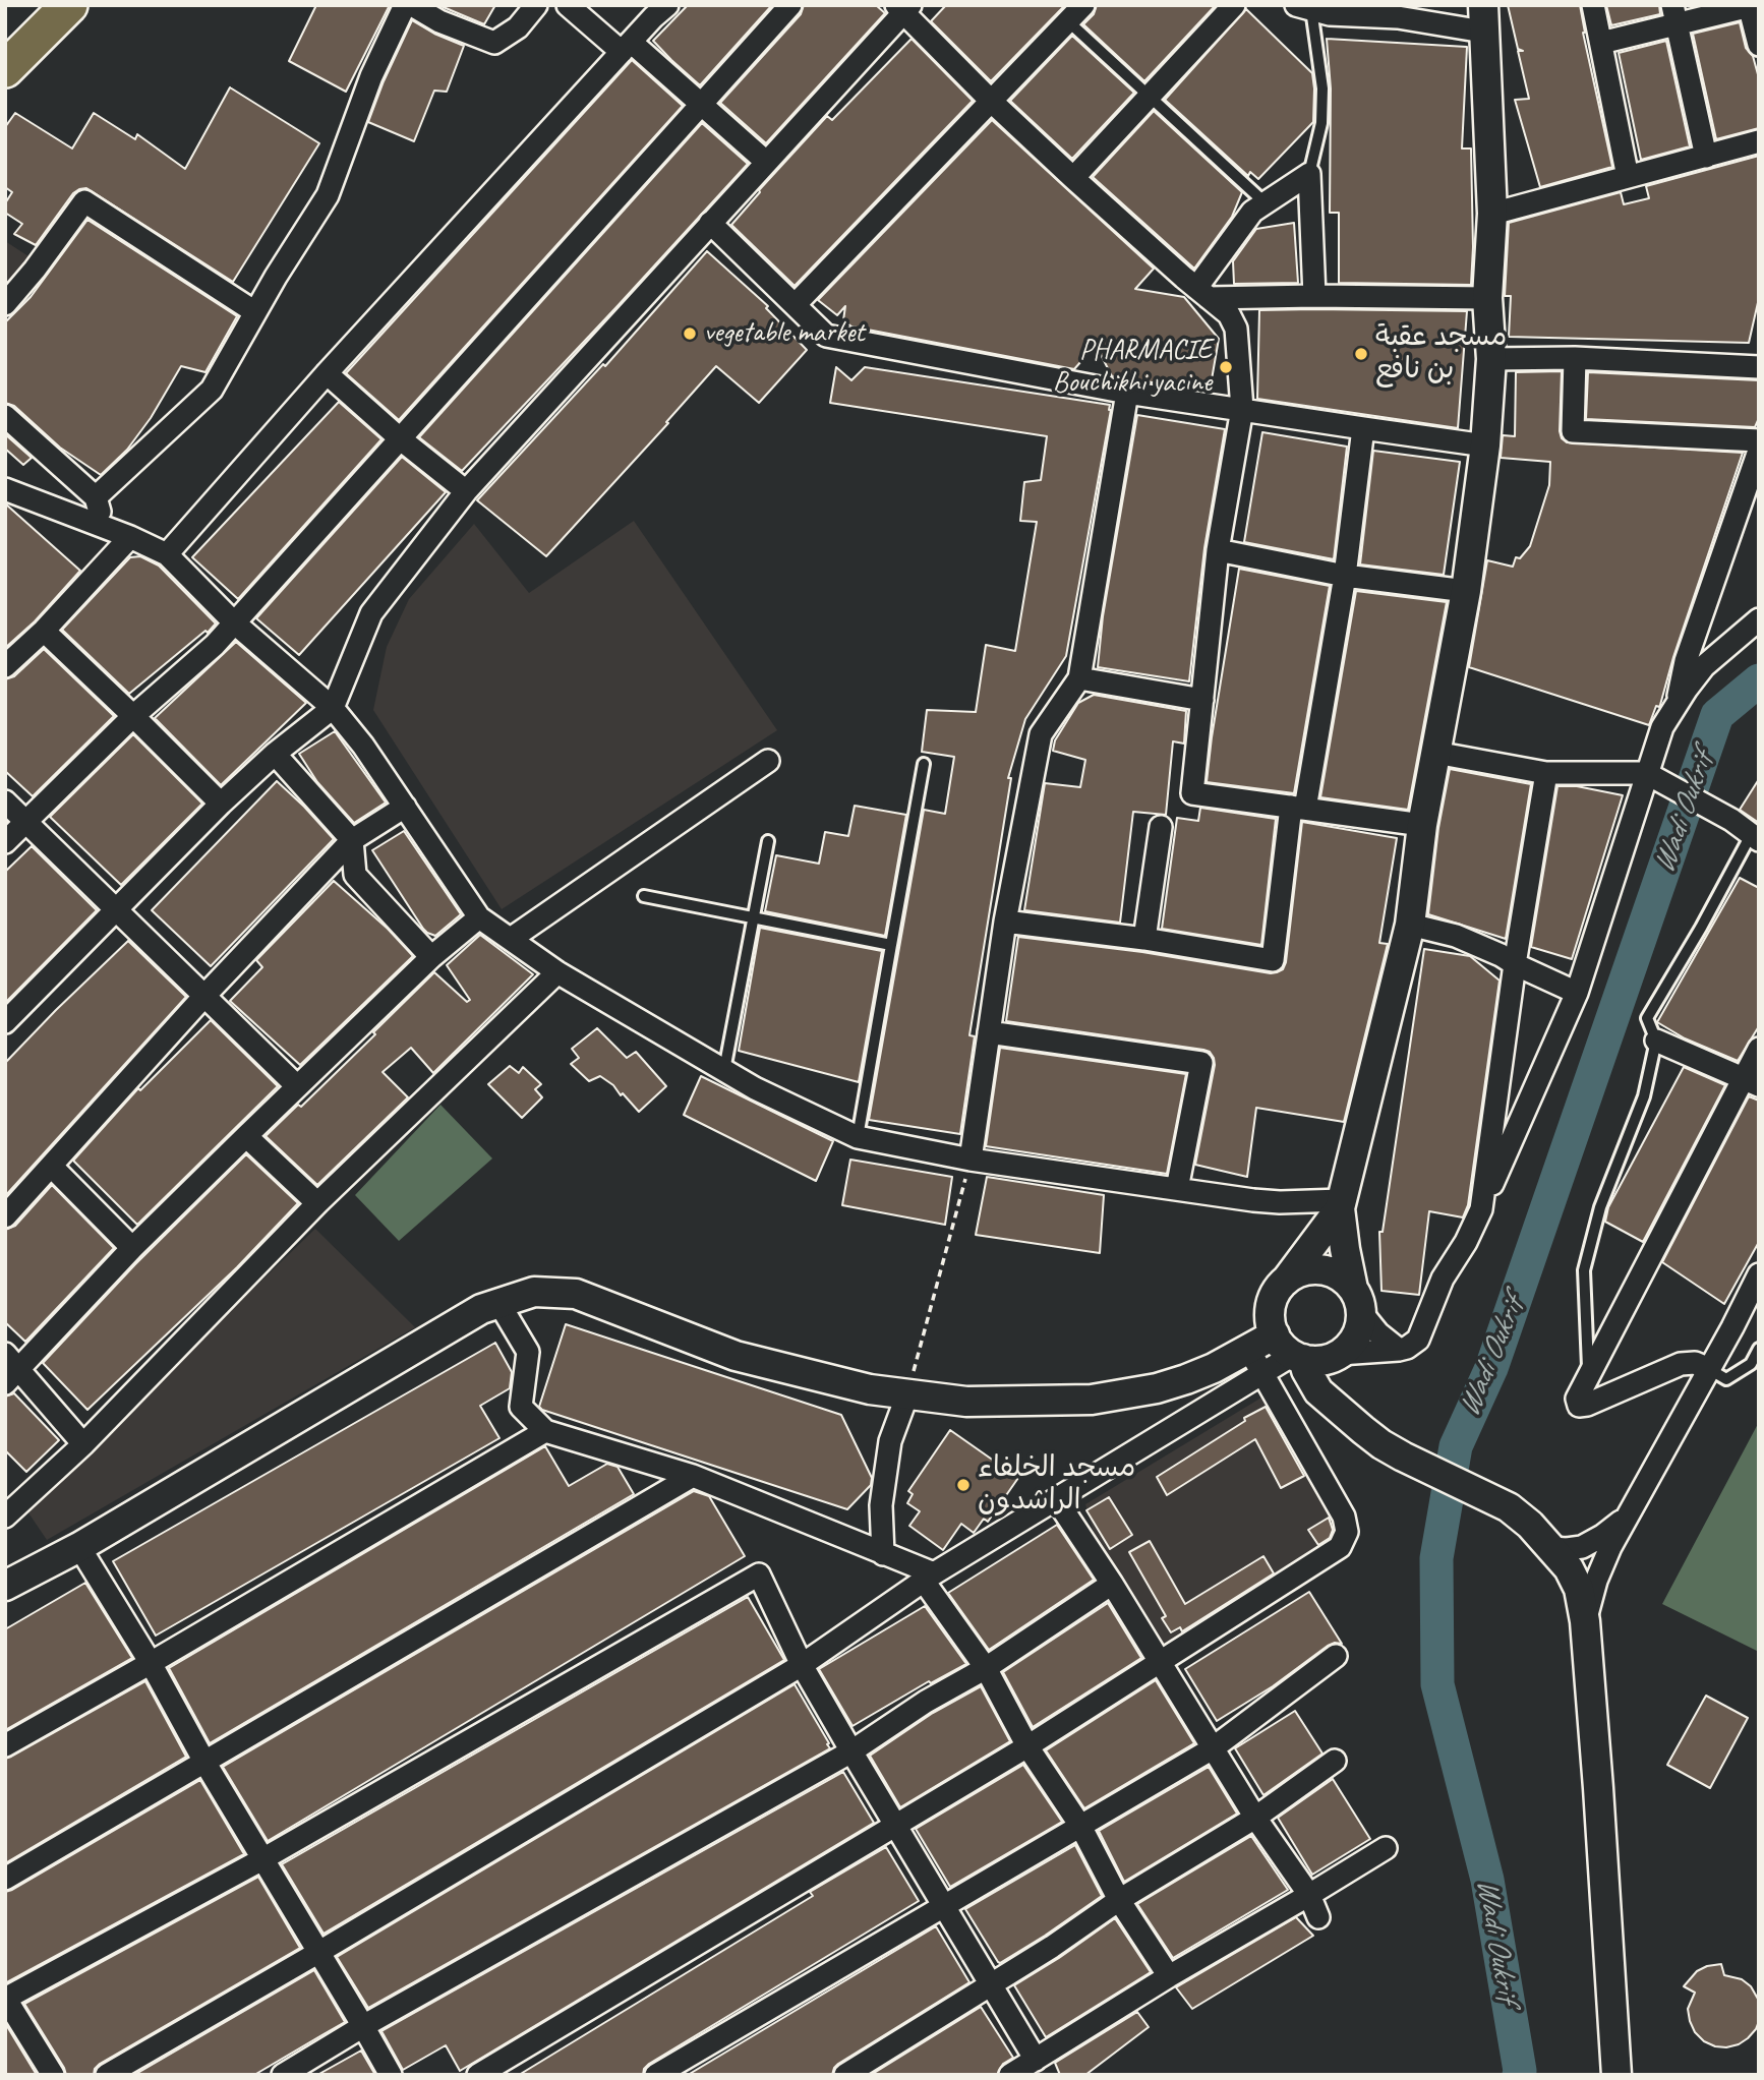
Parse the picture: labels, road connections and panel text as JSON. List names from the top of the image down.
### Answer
{
  "water": ["Wadi Oukrif"],
  "places": [
    "vegetable market",
    "مسجد عقبة بن نافع",
    "PHARMACIE Bouchikhi yacine",
    "مسجد الخلفاء الراشدون"
  ]
}
